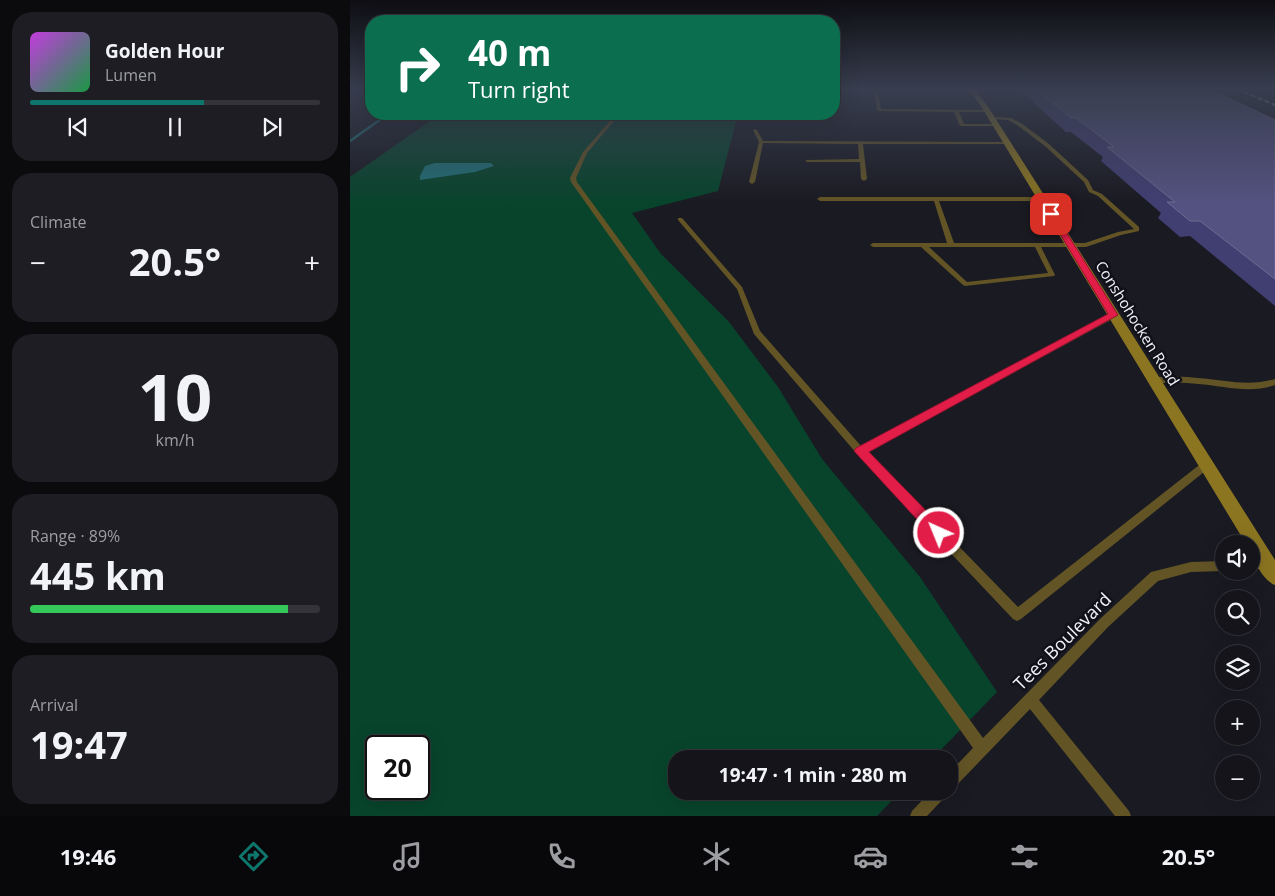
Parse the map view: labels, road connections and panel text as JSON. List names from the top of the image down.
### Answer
{
  "streets": {
    "main road": ["Conshohocken Road"],
    "lane": ["Tees Boulevard"]
  },
  "page": {
    "turn": ["40 m", "Turn right"],
    "song": ["Golden Hour", "Lumen"],
    "tile": [
      "Climate",
      ["10", "km/h"],
      ["Range · 89%", "445 km"],
      ["Arrival", "19:47"]
    ],
    "heat": ["−", "20.5°", "+"],
    "map_buttons": ["+", "−"],
    "limit": "20",
    "trip": "19:47 · 1 min · 280 m",
    "tabs": ["19:46", "20.5°"]
  }
}
